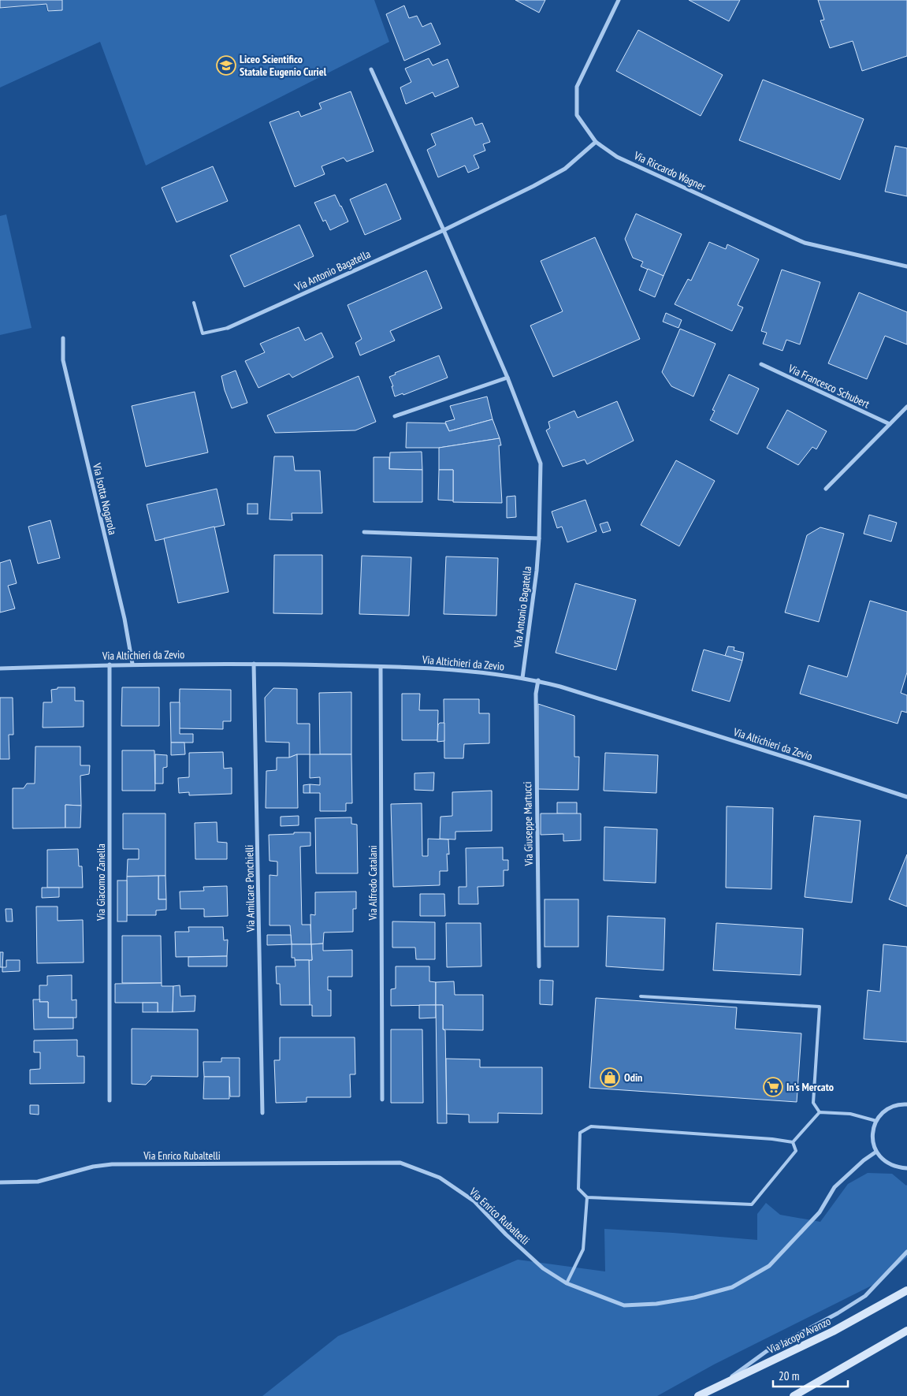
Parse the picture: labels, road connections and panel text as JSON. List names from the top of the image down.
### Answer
{
  "streets": {
    "main road": ["Via Jacopo Avanzo"],
    "street": [
      "Via Riccardo Wagner",
      "Via Antonio Bagatella",
      "Via Francesco Schubert",
      "Via Isotta Nogarola",
      "Via Altichieri da Zevio",
      "Via Giuseppe Martucci",
      "Via Giacomo Zanella",
      "Via Alfredo Catalani",
      "Via Amilcare Ponchielli",
      "Via Enrico Rubaltelli"
    ]
  },
  "crossings": [
    ["Via Antonio Bagatella", "Via Altichieri da Zevio"],
    ["Via Isotta Nogarola", "Via Altichieri da Zevio"],
    ["Via Altichieri da Zevio", "Via Giuseppe Martucci"],
    ["Via Altichieri da Zevio", "Via Giacomo Zanella"],
    ["Via Altichieri da Zevio", "Via Alfredo Catalani"],
    ["Via Altichieri da Zevio", "Via Amilcare Ponchielli"]
  ],
  "places": {
    "school or university": ["Liceo Scientifico Statale Eugenio Curiel"],
    "shop": ["Odin"],
    "supermarket": ["In's Mercato"]
  },
  "scale_bar": "20 m"
}
